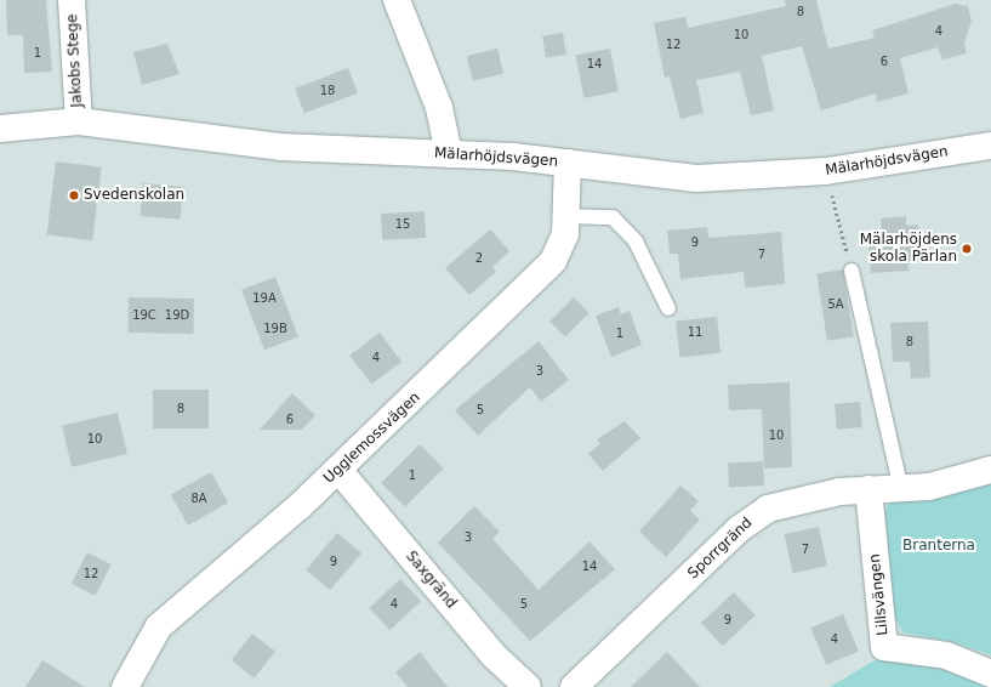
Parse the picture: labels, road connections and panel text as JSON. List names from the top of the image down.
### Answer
{
  "streets": {
    "street": [
      "Jakobs Stege",
      "Mälarhöjdsvägen",
      "Ugglemossvägen",
      "Sporrgränd",
      "Saxgränd",
      "Lillsvängen"
    ]
  },
  "crossings": [
    ["Jakobs Stege", "Mälarhöjdsvägen"],
    ["Mälarhöjdsvägen", "Ugglemossvägen"],
    ["Ugglemossvägen", "Saxgränd"],
    ["Sporrgränd", "Lillsvängen"]
  ],
  "parks": ["Branterna"],
  "places": ["Svedenskolan", "Mälarhöjdens skola Pärlan"],
  "house_numbers": [
    "8",
    "4",
    "10",
    "12",
    "1",
    "6",
    "14",
    "18",
    "15",
    "9",
    "7",
    "2",
    "19A",
    "5A",
    "19C",
    "19D",
    "19B",
    "11",
    "1",
    "8",
    "4",
    "3",
    "8",
    "5",
    "6",
    "10",
    "10",
    "1",
    "8A",
    "3",
    "7",
    "9",
    "14",
    "12",
    "4",
    "5",
    "9",
    "4"
  ]
}
